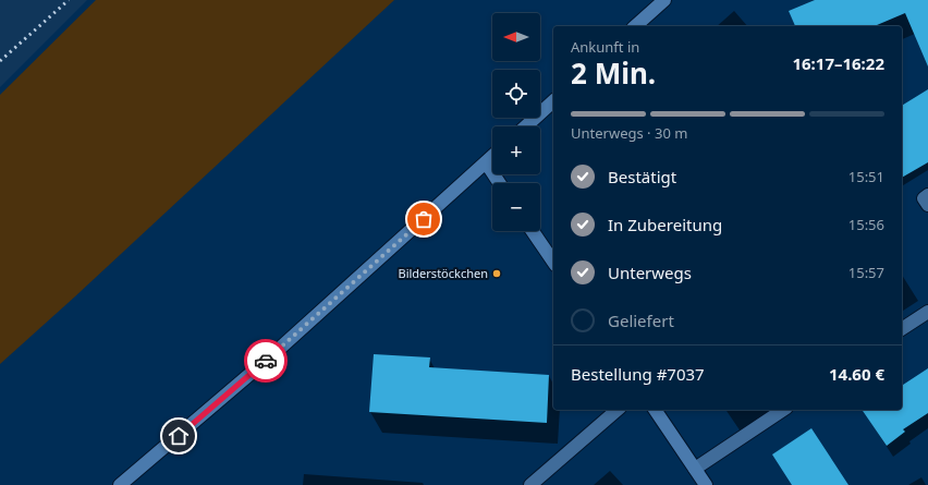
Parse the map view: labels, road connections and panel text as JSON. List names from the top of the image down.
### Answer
{
  "places": ["Bilderstöckchen"],
  "north": "left",
  "page": {
    "map_buttons": ["+", "−"],
    "heading": ["2 Min.", "Ankunft in", "16:17–16:22"],
    "panel": ["Bestellung #7037", "14.60 €"],
    "bar": "Unterwegs · 30 m",
    "list": [
      ["Bestätigt", "15:51"],
      ["In Zubereitung", "15:56"],
      ["Unterwegs", "15:57"],
      "Geliefert"
    ]
  }
}
